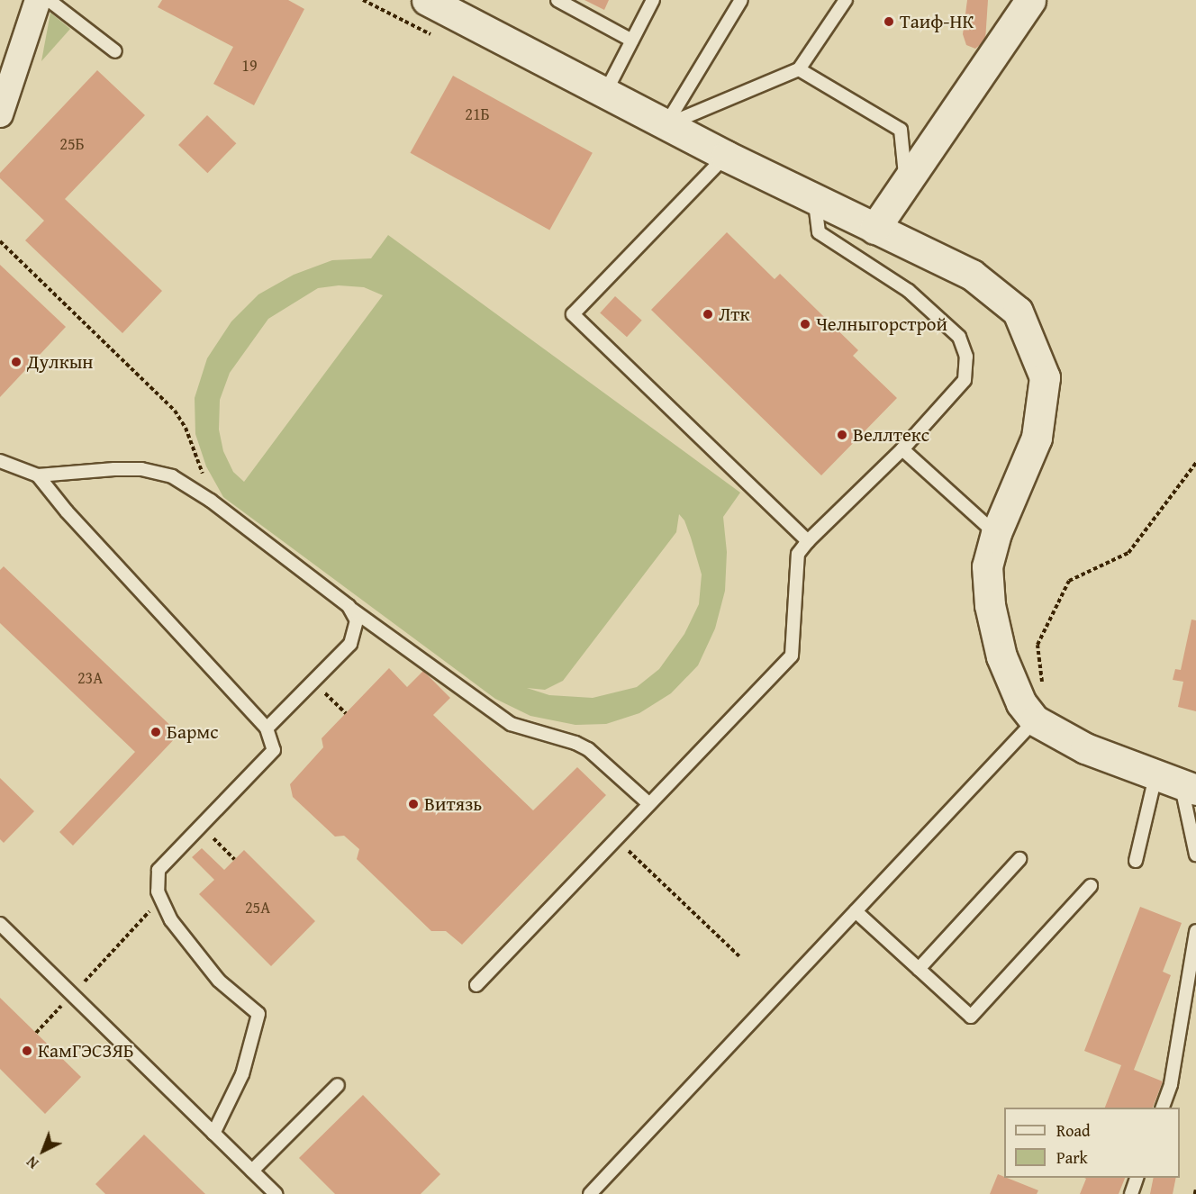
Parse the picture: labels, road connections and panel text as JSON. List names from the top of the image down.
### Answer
{
  "places": [
    "Таиф-НК",
    "Лтк",
    "Челныгорстрой",
    "Дулкын",
    "Веллтекс",
    "Бармс",
    "Витязь",
    "КамГЭСЗЯБ"
  ],
  "house_numbers": [
    "19",
    "21Б",
    "25Б",
    "23А",
    "25А"
  ],
  "legend": ["Road", "Park"],
  "north": "bottom left"
}
